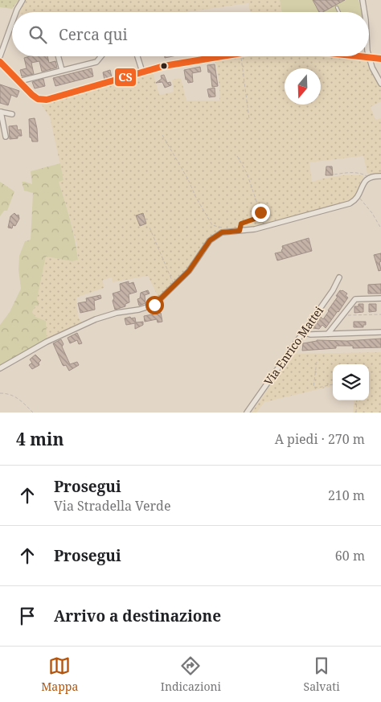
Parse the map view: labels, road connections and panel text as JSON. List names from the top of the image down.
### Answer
{
  "streets": {
    "street": ["Via Enrico Mattei"]
  },
  "lines": ["transit line CS"],
  "north": "bottom",
  "page": {
    "search": "Cerca qui",
    "heading": ["4 min", "A piedi · 270 m"],
    "list": [
      ["Prosegui", "Via Stradella Verde", "210 m"],
      ["Prosegui", "60 m"],
      "Arrivo a destinazione"
    ],
    "nav": ["Mappa", "Indicazioni", "Salvati"]
  }
}
